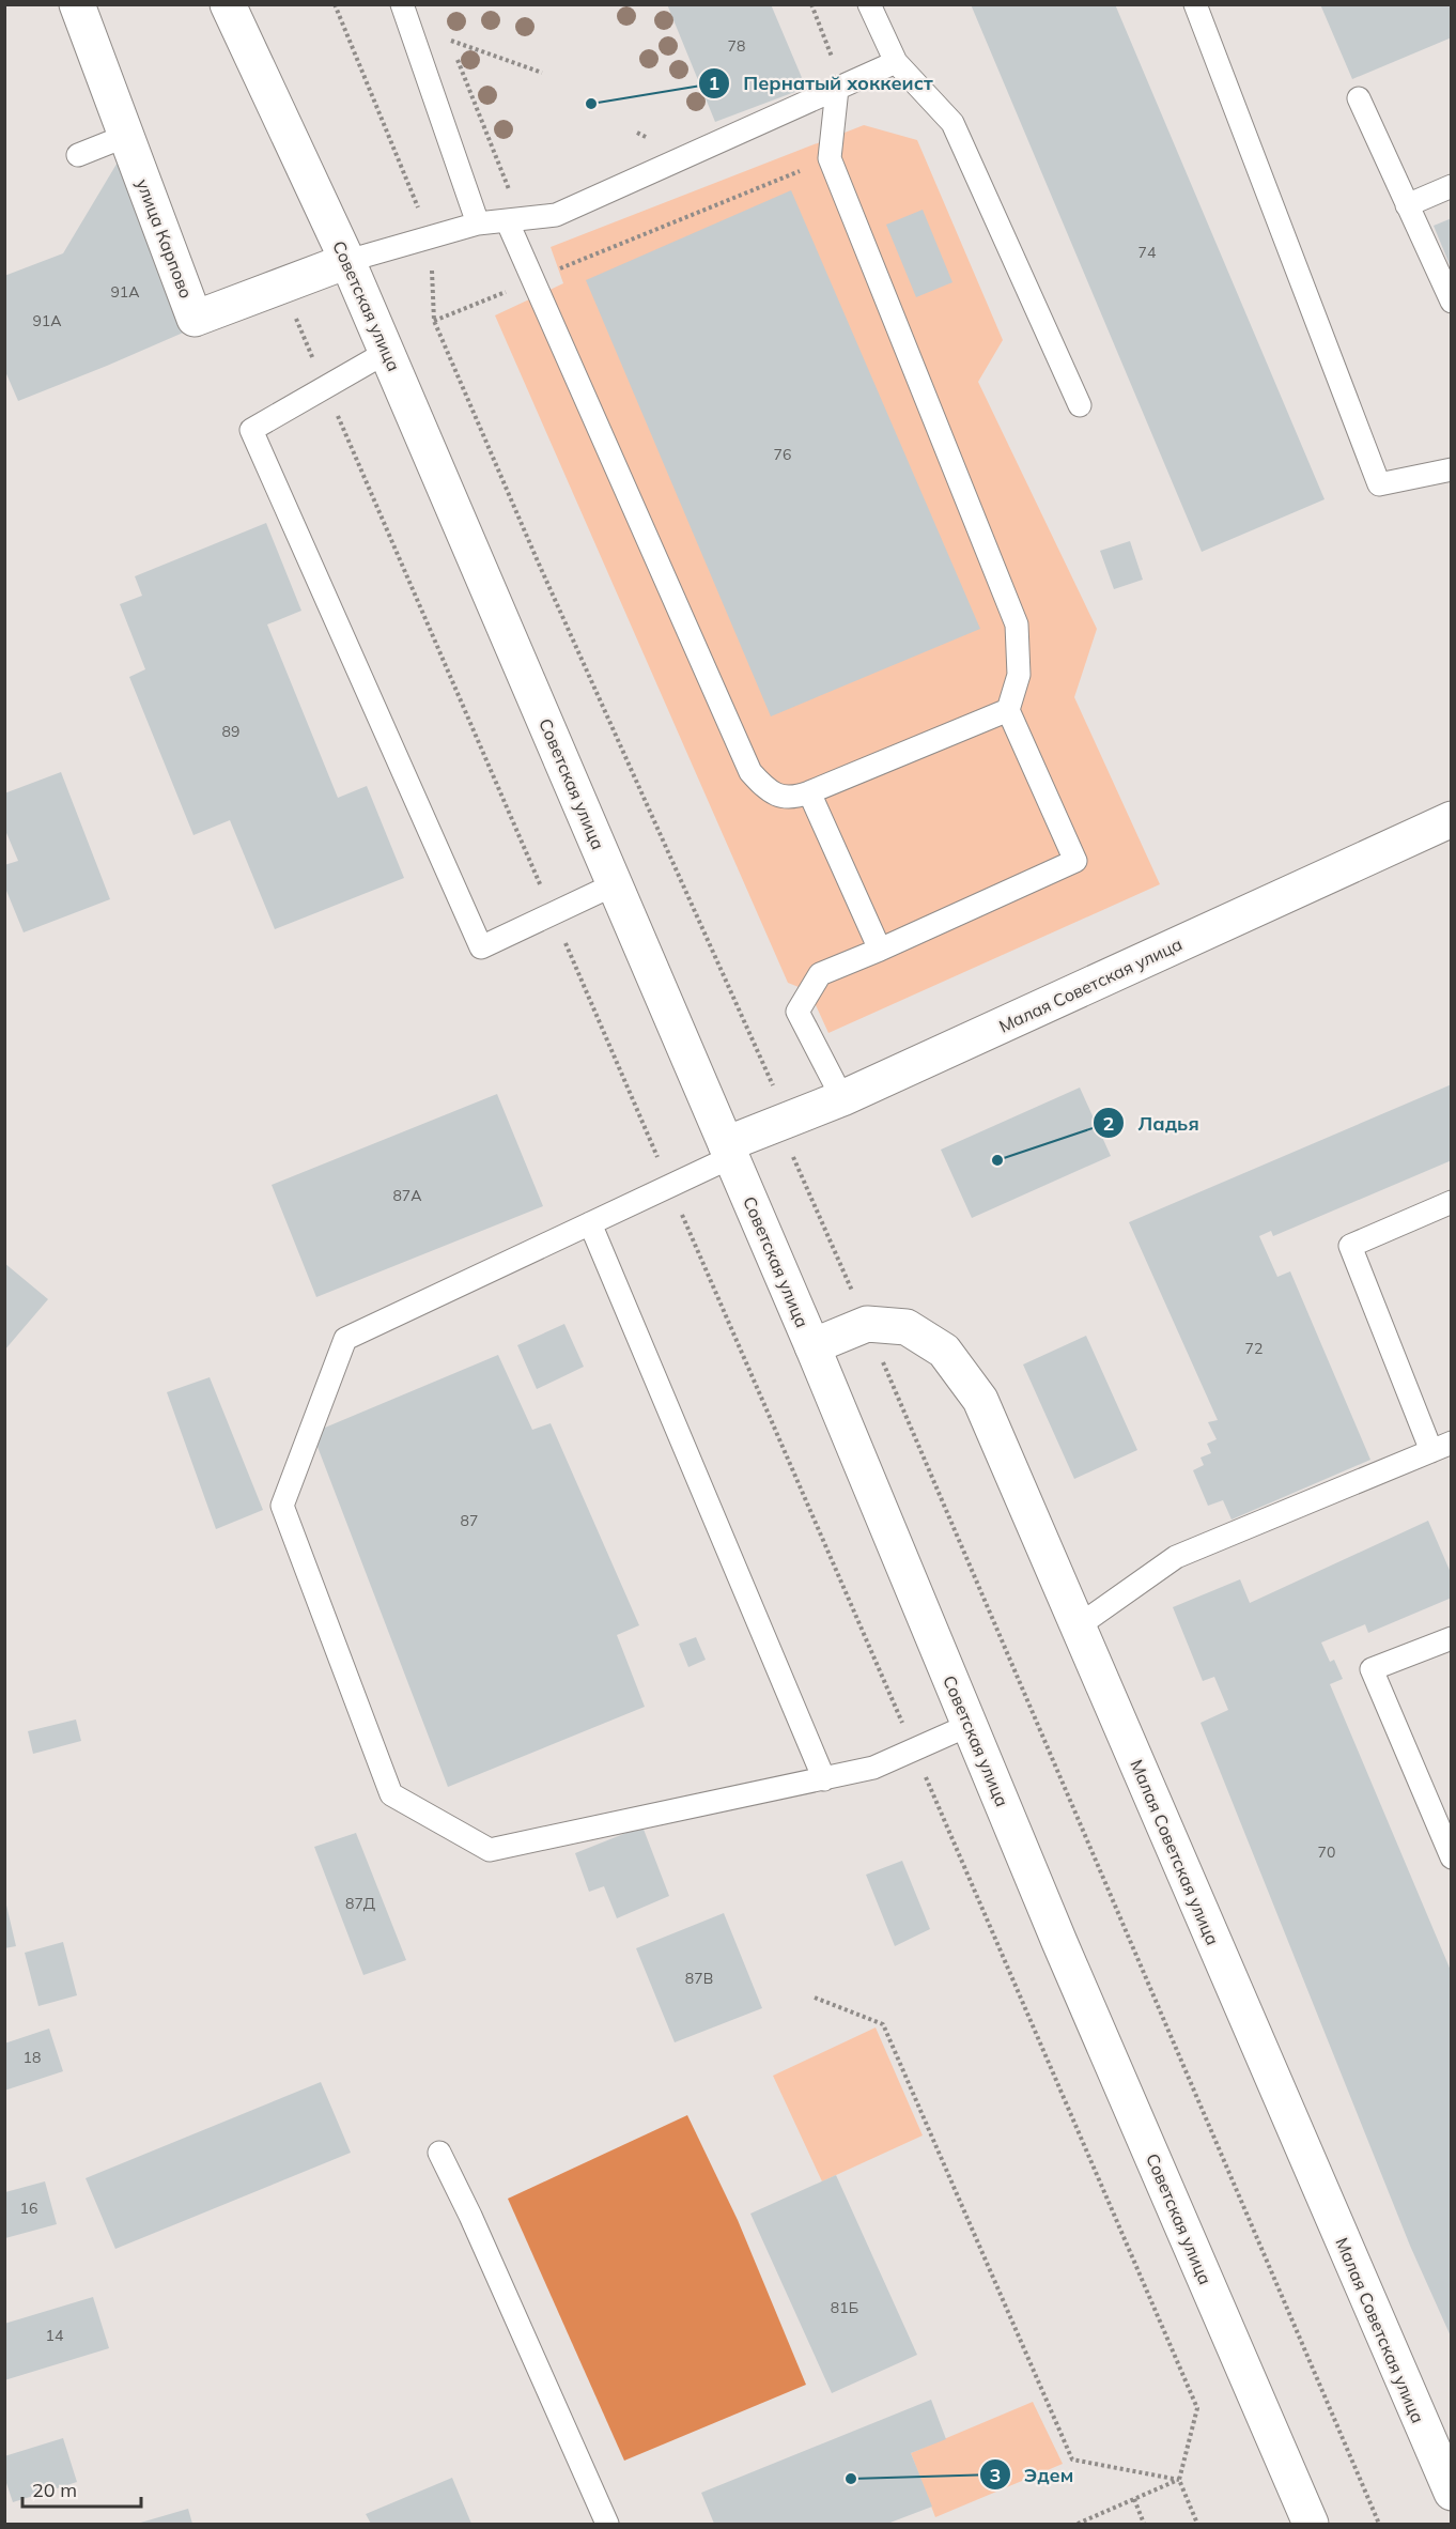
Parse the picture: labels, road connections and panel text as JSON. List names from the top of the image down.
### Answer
{
  "streets": {
    "main road": ["улица Карпово", "Советская улица", "Малая Советская улица"]
  },
  "crossings": [
    ["улица Карпово", "Советская улица"],
    ["Советская улица", "Малая Советская улица"]
  ],
  "places": ["Пернатый хоккеист", "Ладья", "Эдем"],
  "house_numbers": [
    "78",
    "74",
    "91А",
    "91А",
    "76",
    "89",
    "87A",
    "72",
    "87",
    "70",
    "87Д",
    "87В",
    "18",
    "16",
    "81Б",
    "14"
  ],
  "scale_bar": "20 m"
}
